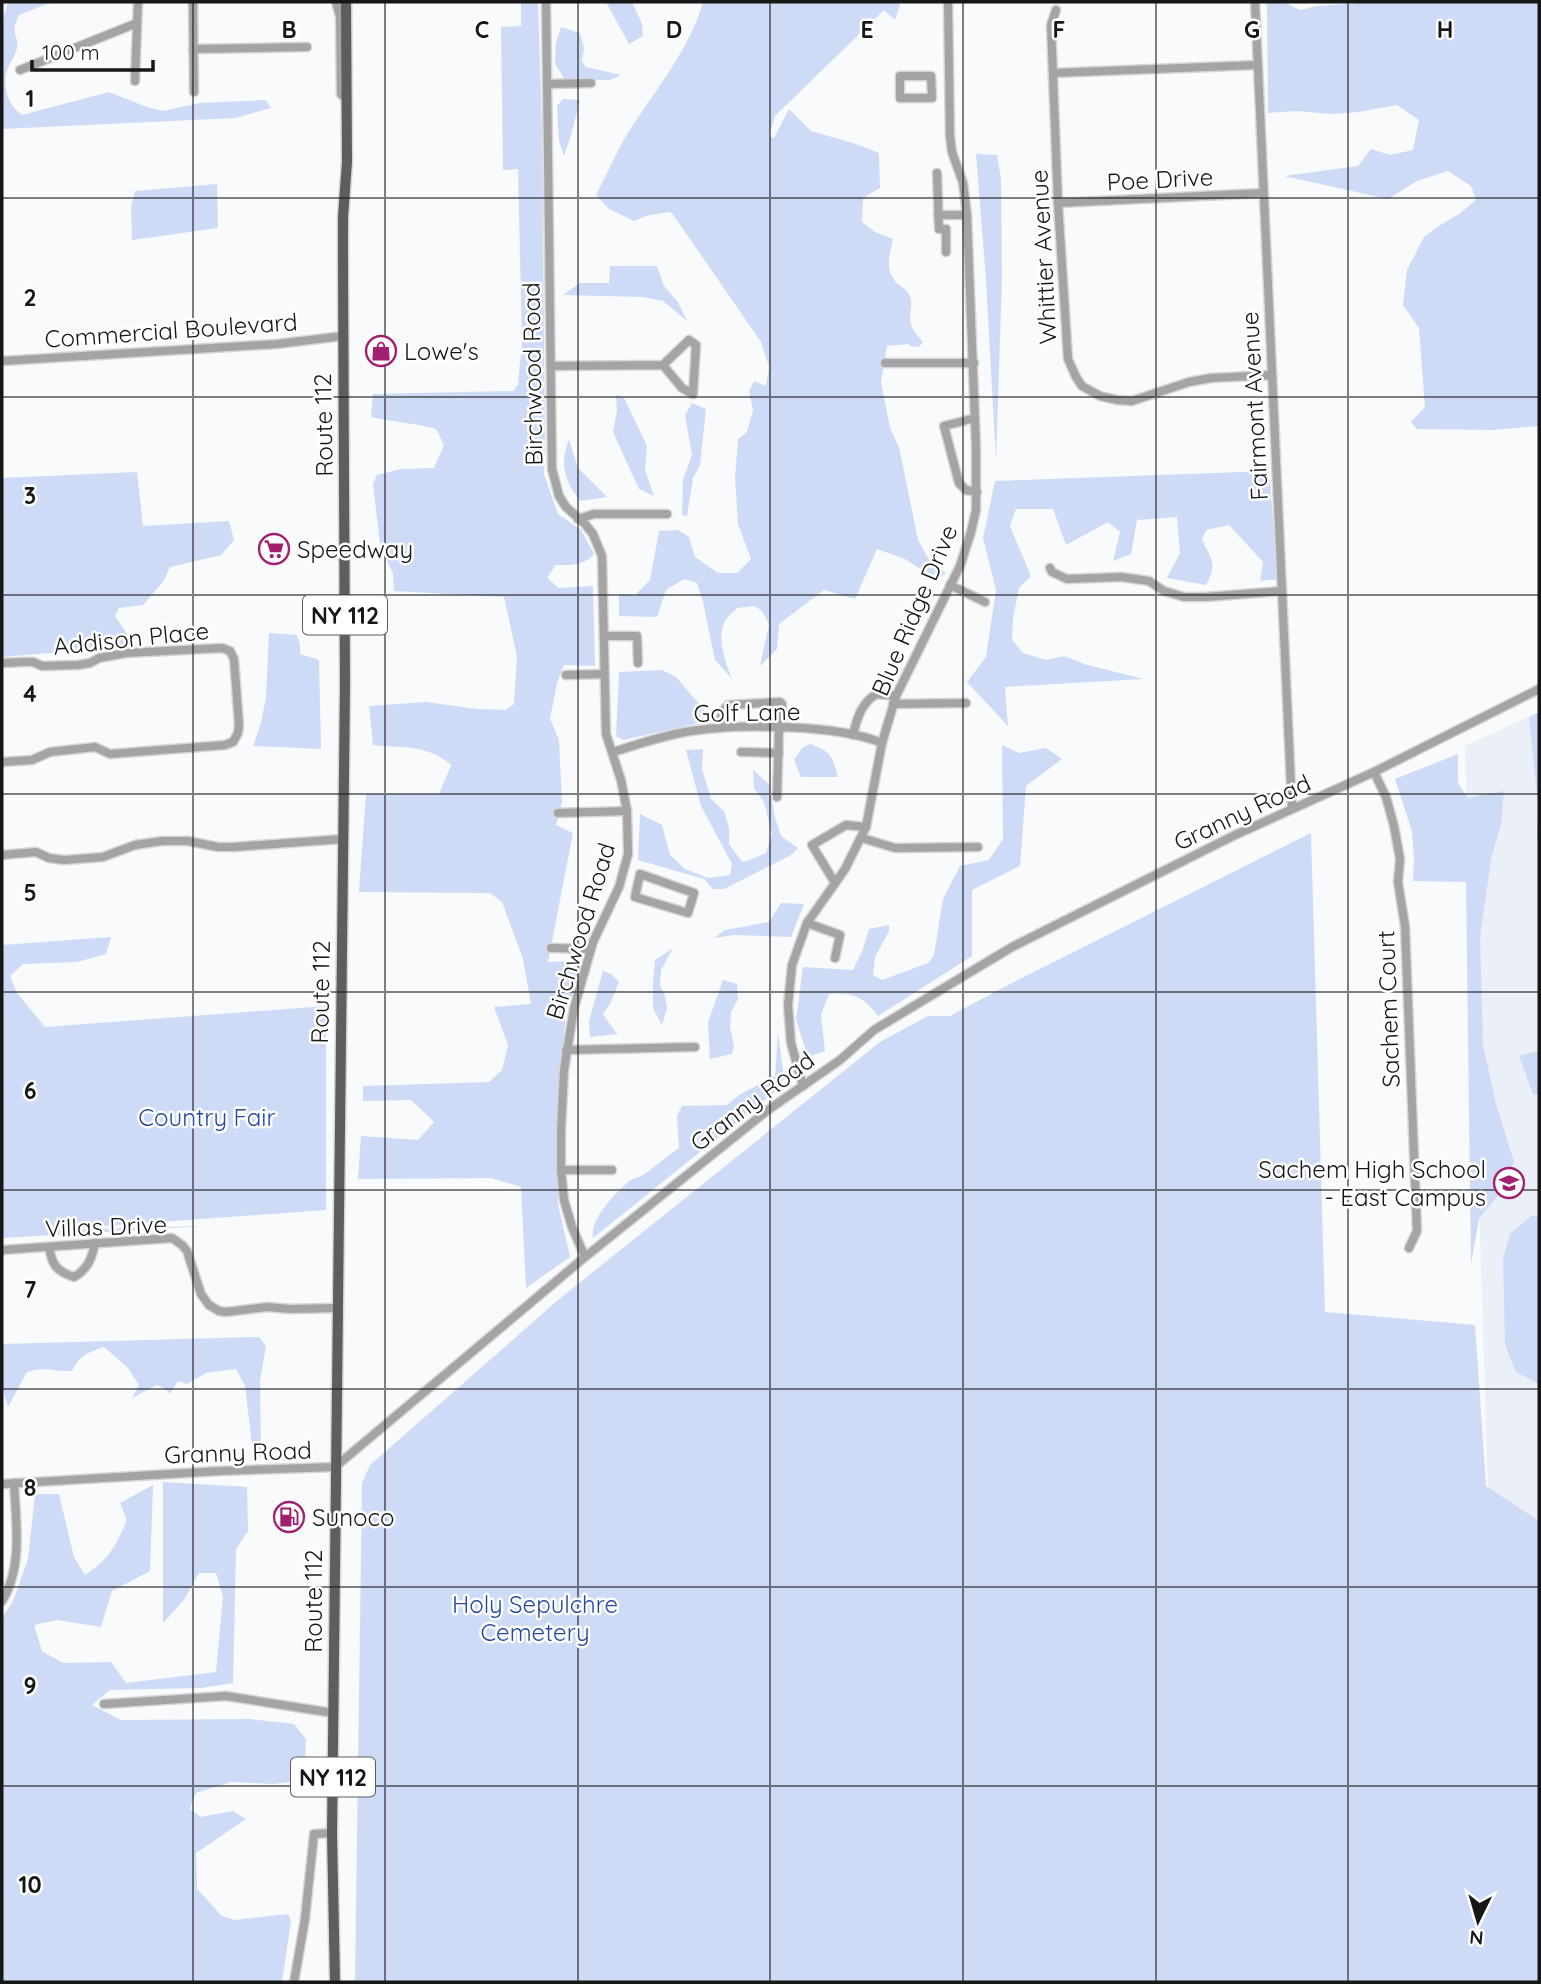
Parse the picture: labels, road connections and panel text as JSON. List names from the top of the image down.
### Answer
{
  "streets": {
    "main road": ["Route 112", "NY 112"],
    "street": [
      "Poe Drive",
      "Whittier Avenue",
      "Commercial Boulevard",
      "Birchwood Road",
      "Fairmont Avenue",
      "Blue Ridge Drive",
      "Addison Place",
      "Golf Lane",
      "Granny Road",
      "Sachem Court",
      "Villas Drive"
    ]
  },
  "crossings": [
    ["Poe Drive", "Whittier Avenue"],
    ["Poe Drive", "Fairmont Avenue"],
    ["Whittier Avenue", "Fairmont Avenue"],
    ["Commercial Boulevard", "Route 112"],
    ["Birchwood Road", "Golf Lane"],
    ["Birchwood Road", "Granny Road"],
    ["Fairmont Avenue", "Granny Road"],
    ["Route 112", "Granny Road"],
    ["Route 112", "Villas Drive"],
    ["Blue Ridge Drive", "Golf Lane"],
    ["Blue Ridge Drive", "Granny Road"],
    ["Granny Road", "Sachem Court"]
  ],
  "parks": ["Country Fair", "Holy Sepulchre Cemetery"],
  "places": {
    "shop": ["Lowe's"],
    "supermarket": ["Speedway"],
    "school or university": ["Sachem High School - East Campus"],
    "fuel station": ["Sunoco"]
  },
  "scale_bar": "100 m",
  "north": "bottom",
  "grid": {
    "columns": [
      "B",
      "C",
      "D",
      "E",
      "F",
      "G",
      "H"
    ],
    "rows": [
      "1",
      "2",
      "3",
      "4",
      "5",
      "6",
      "7",
      "8",
      "9",
      "10"
    ]
  }
}
